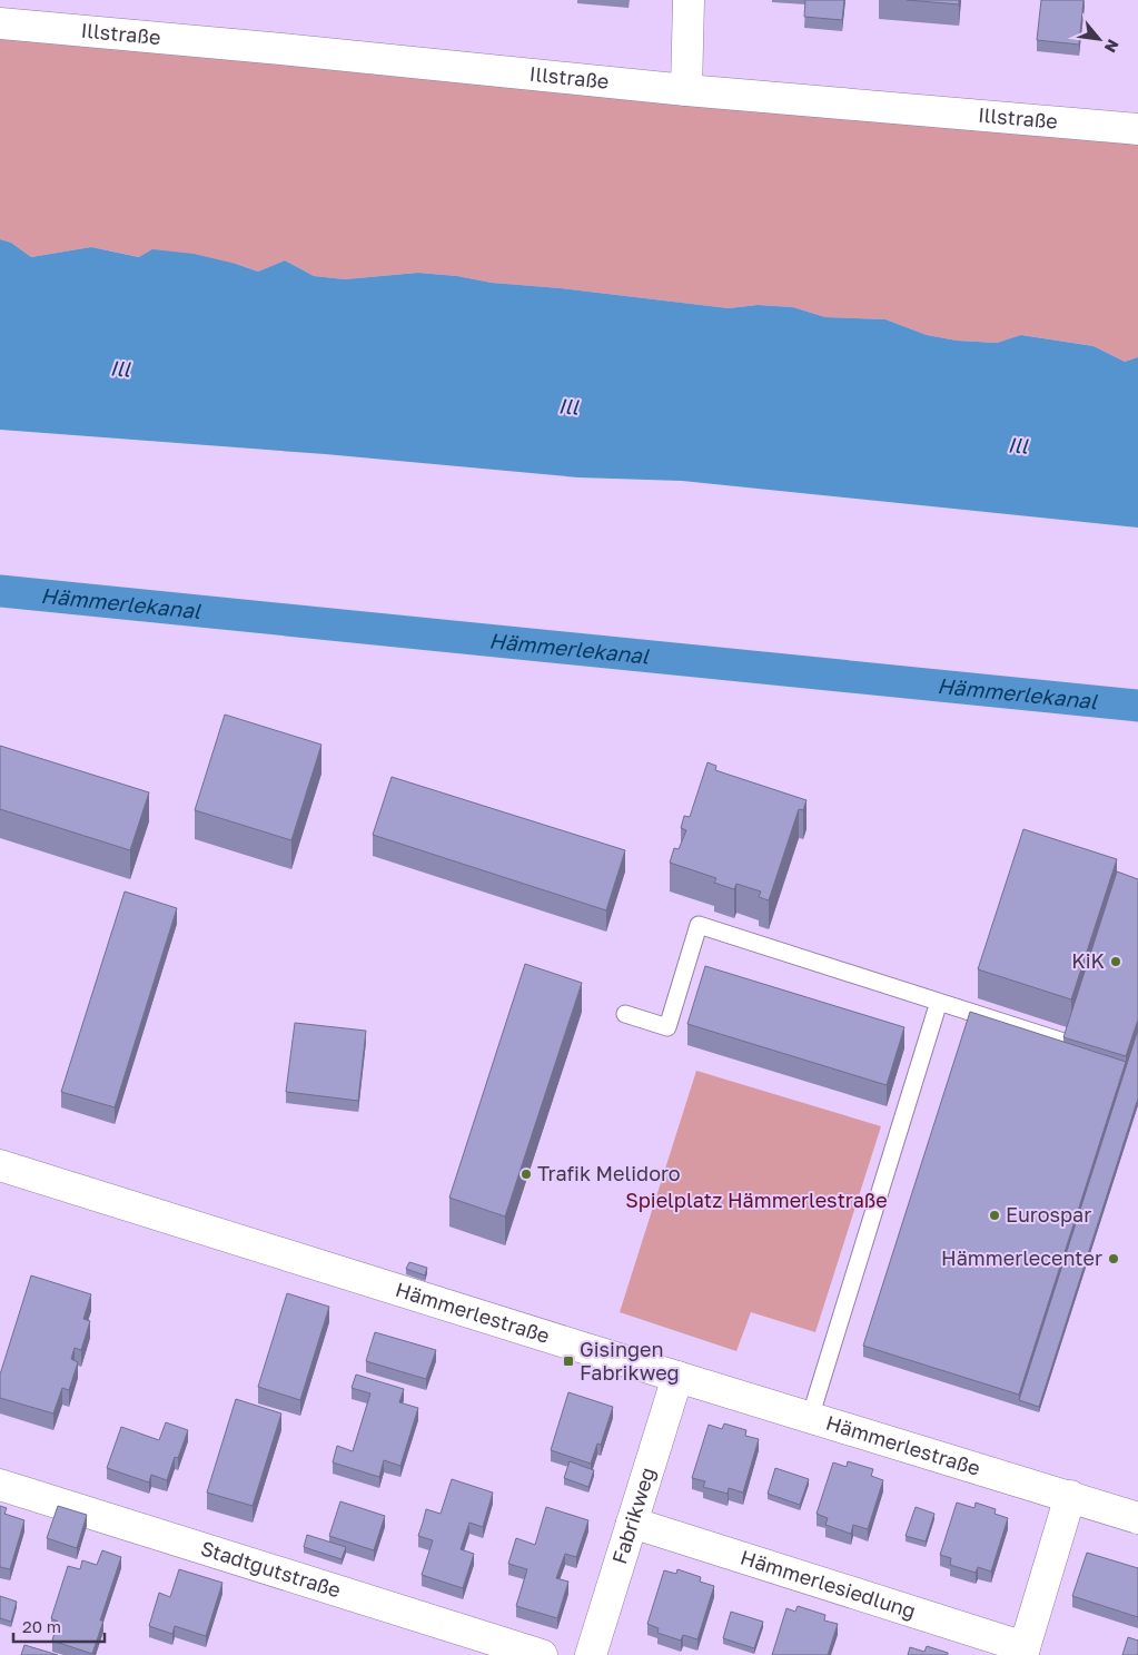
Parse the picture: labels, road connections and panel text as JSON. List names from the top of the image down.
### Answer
{
  "streets": {
    "street": [
      "Illstraße",
      "Hämmerlestraße",
      "Fabrikweg",
      "Stadtgutstraße",
      "Hämmerlesiedlung"
    ]
  },
  "crossings": [
    ["Hämmerlestraße", "Fabrikweg"],
    ["Fabrikweg", "Hämmerlesiedlung"]
  ],
  "water": ["Ill", "Hämmerlekanal"],
  "parks": ["Spielplatz Hämmerlestraße"],
  "places": {
    "other": [
      "KiK",
      "Trafik Melidoro",
      "Eurospar",
      "Hämmerlecenter"
    ],
    "transit": ["Gisingen Fabrikweg"]
  },
  "scale_bar": "20 m",
  "north": "bottom right"
}
